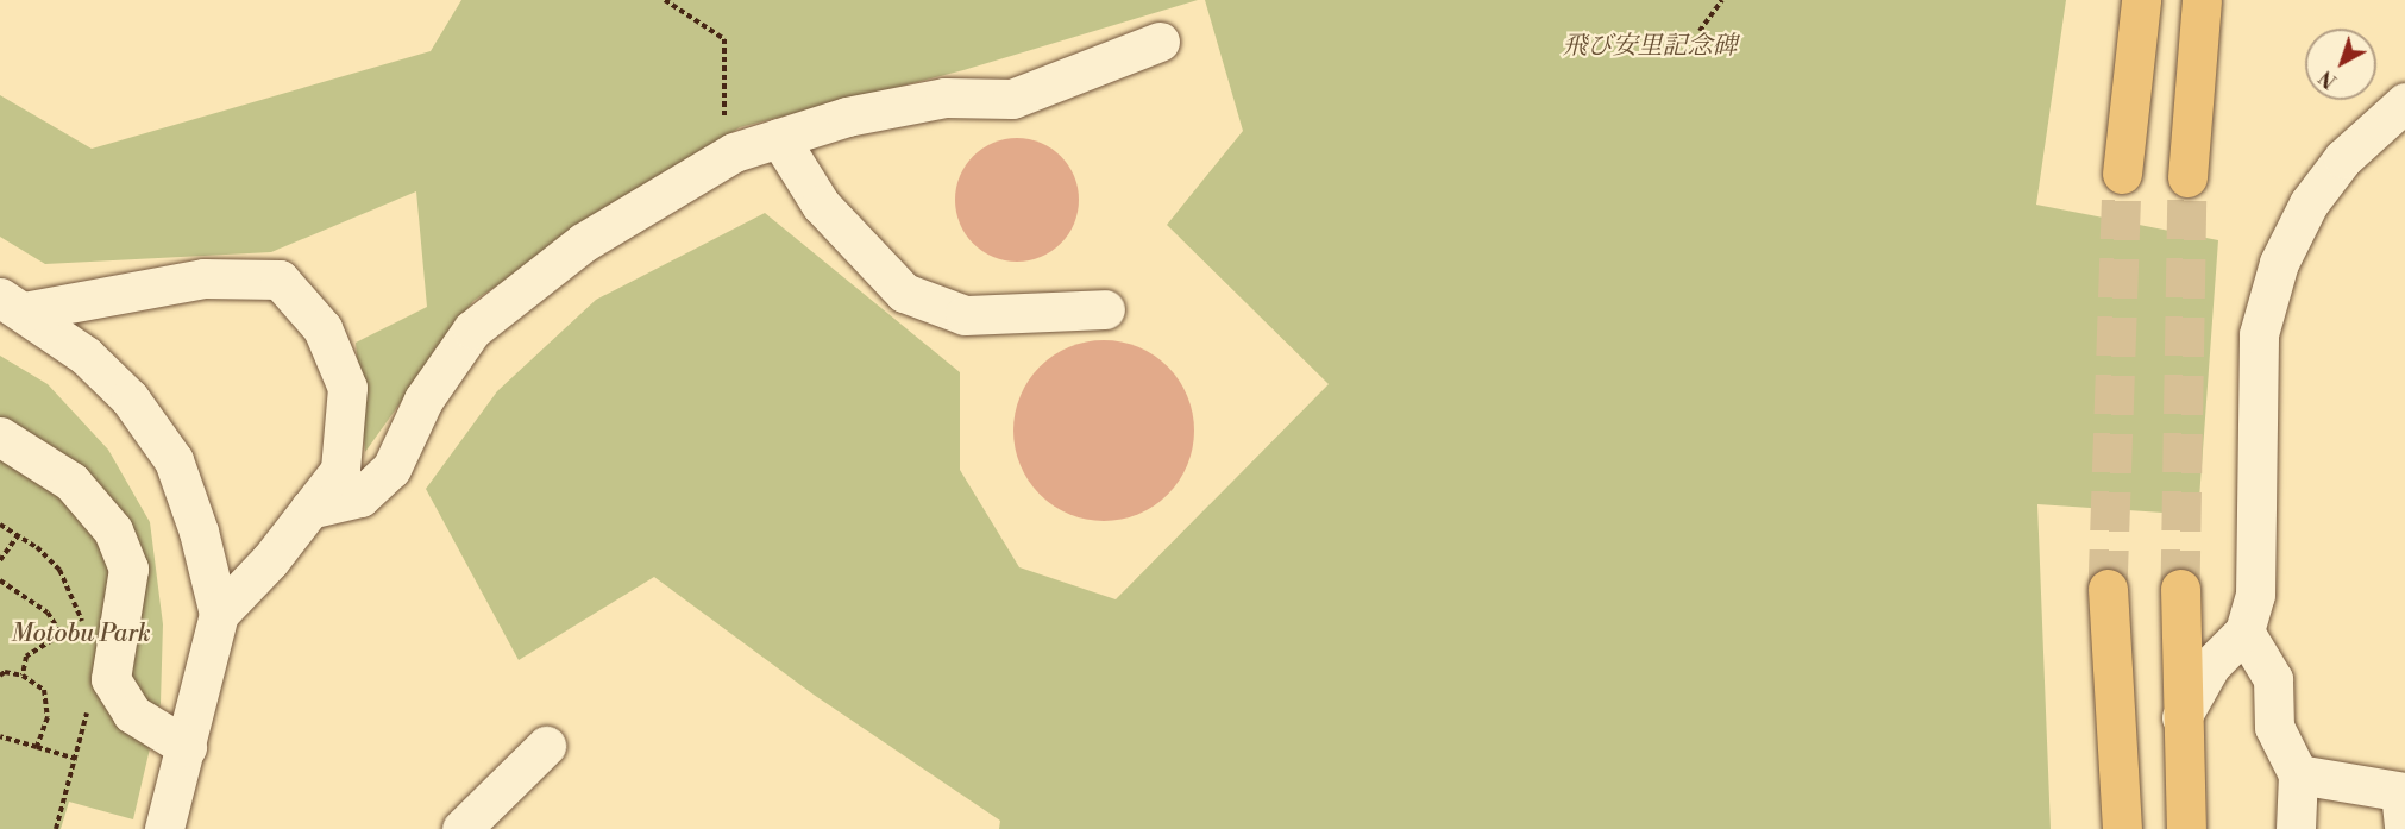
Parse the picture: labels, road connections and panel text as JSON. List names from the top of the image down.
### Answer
{
  "parks": ["飛び安里記念碑", "Motobu Park"],
  "north": "bottom left"
}
